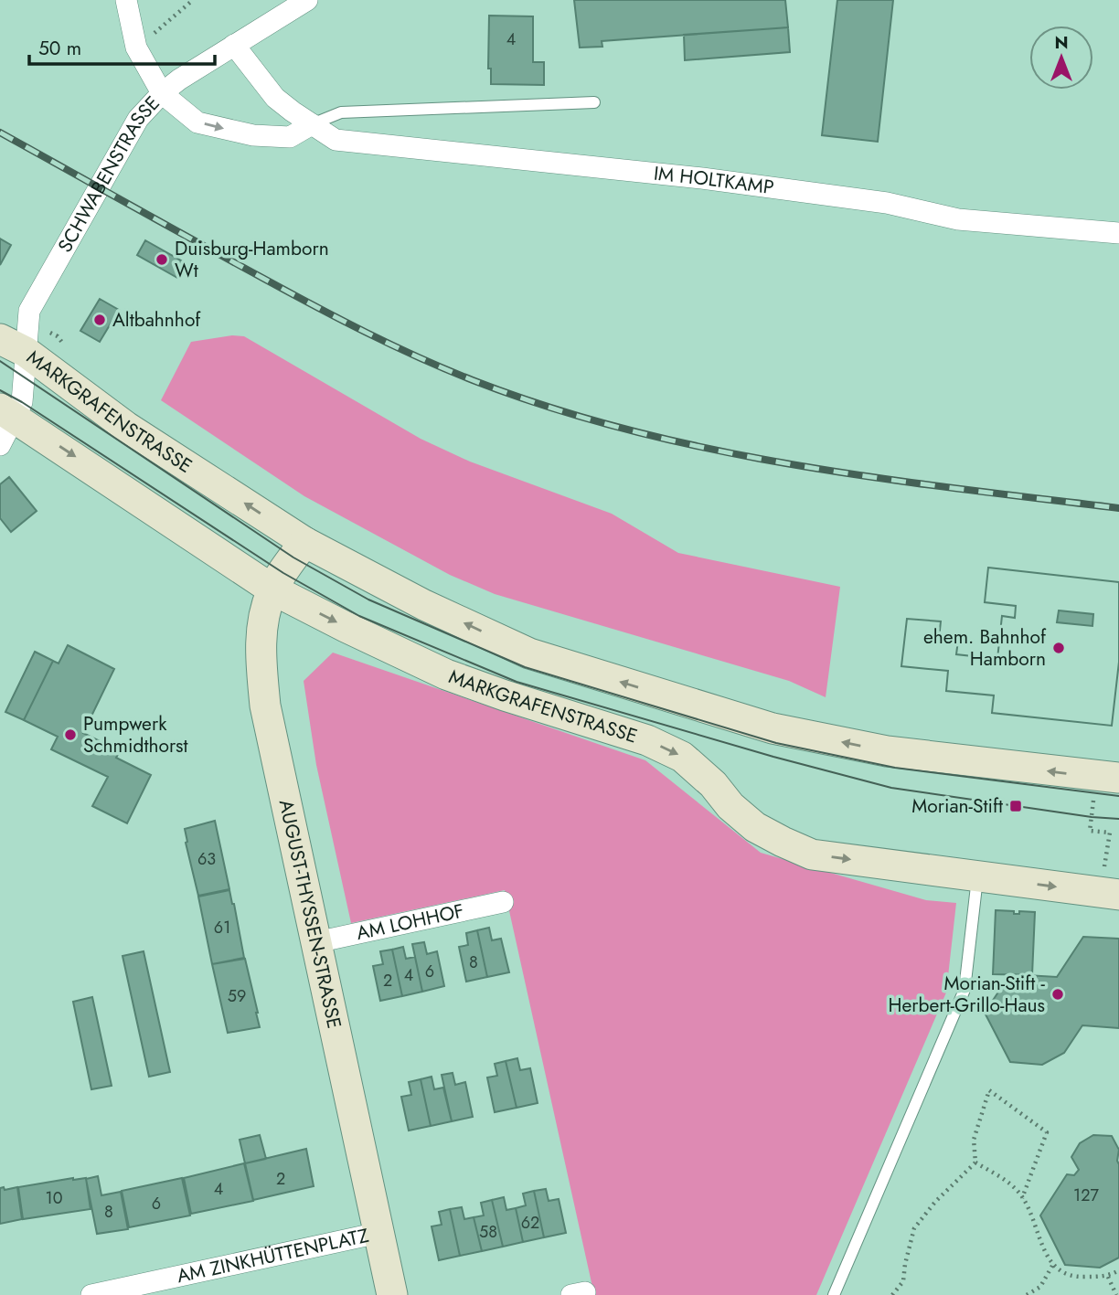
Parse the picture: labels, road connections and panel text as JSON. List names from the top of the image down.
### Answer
{
  "streets": {
    "street": [
      "SCHWABENSTRASSE",
      "IM HOLTKAMP",
      "MARKGRAFENSTRASSE",
      "AUGUST-THYSSEN-STRASSE",
      "AM LOHHOF",
      "AM ZINKHÜTTENPLATZ"
    ]
  },
  "crossings": [
    ["SCHWABENSTRASSE", "MARKGRAFENSTRASSE"],
    ["MARKGRAFENSTRASSE", "AUGUST-THYSSEN-STRASSE"],
    ["AUGUST-THYSSEN-STRASSE", "AM LOHHOF"],
    ["AUGUST-THYSSEN-STRASSE", "AM ZINKHÜTTENPLATZ"]
  ],
  "places": {
    "other": [
      "Duisburg-Hamborn Wt",
      "Altbahnhof",
      "ehem. Bahnhof Hamborn",
      "Pumpwerk Schmidthorst",
      "Morian-Stift - Herbert-Grillo-Haus"
    ],
    "transit": ["Morian-Stift"]
  },
  "house_numbers": [
    "4",
    "63",
    "61",
    "8",
    "6",
    "4",
    "2",
    "59",
    "2",
    "4",
    "127",
    "10",
    "6",
    "8",
    "62",
    "58"
  ],
  "scale_bar": "50 m",
  "north": "top"
}
